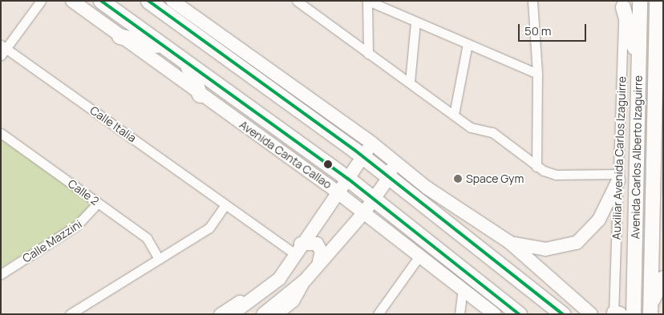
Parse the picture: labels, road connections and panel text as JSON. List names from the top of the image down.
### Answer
{
  "streets": {
    "highway": ["Avenida Canta Callao"],
    "main road": ["Avenida Carlos Alberto Izaguirre"],
    "street": [
      "Calle Italia",
      "Auxiliar Avenida Carlos Izaguirre",
      "Calle 2",
      "Calle Mazzini"
    ]
  },
  "crossings": [
    ["Calle 2", "Calle Mazzini"]
  ],
  "places": ["Space Gym"],
  "scale_bar": "50 m"
}
